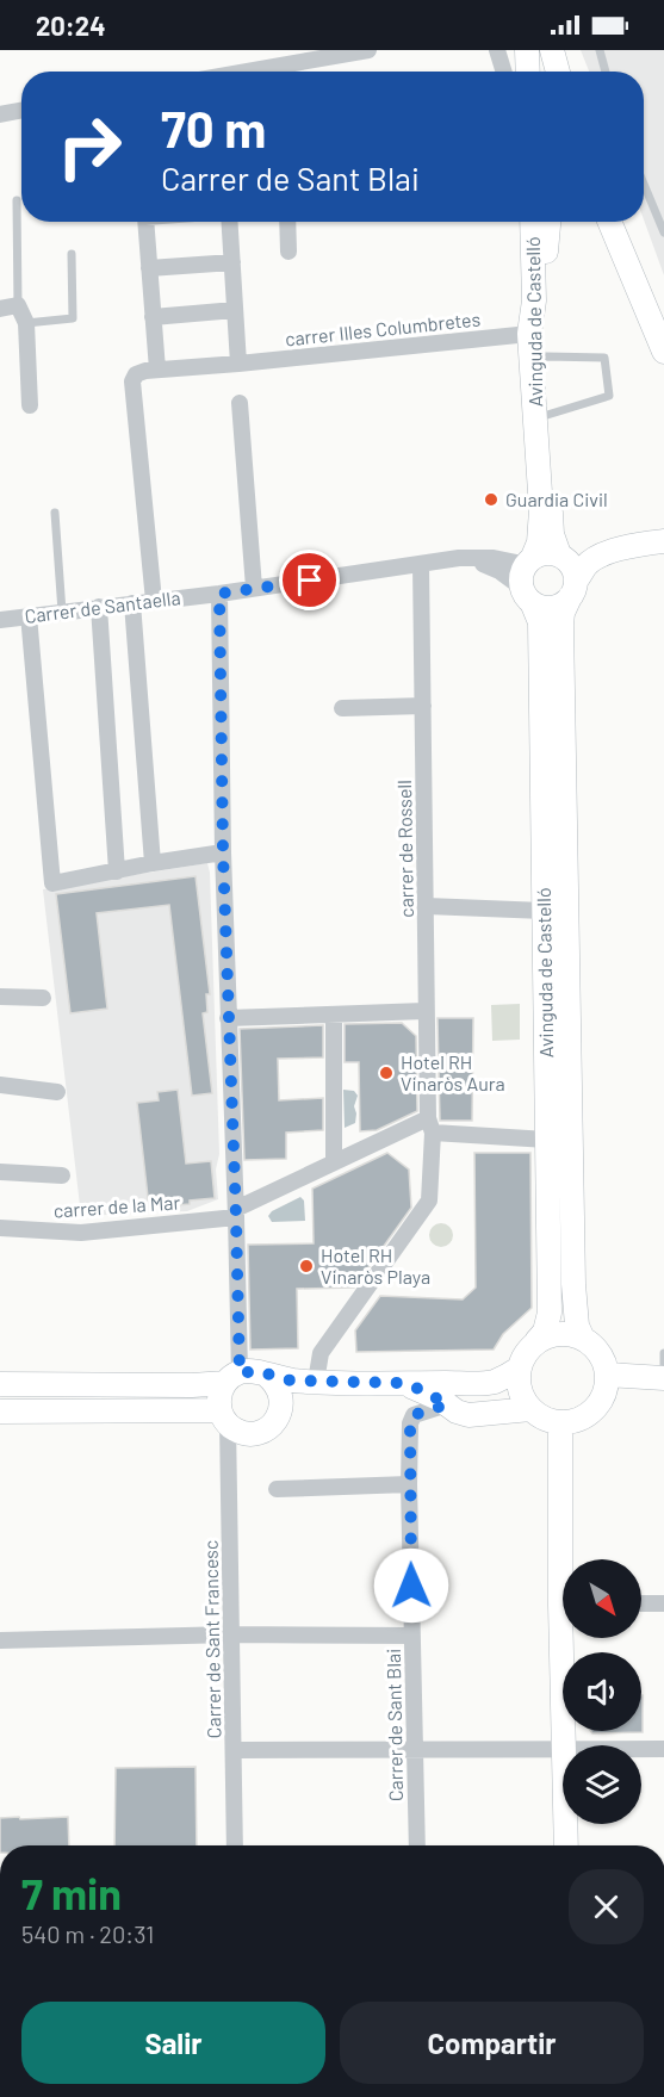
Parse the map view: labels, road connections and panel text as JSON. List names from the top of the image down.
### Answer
{
  "streets": {
    "street": [
      "Avinguda de Castelló",
      "carrer Illes Columbretes",
      "Carrer de Santaella",
      "carrer de Rossell",
      "carrer de la Mar",
      "Carrer de Sant Francesc",
      "Carrer de Sant Blai"
    ]
  },
  "crossings": [
    ["Avinguda de Castelló", "carrer Illes Columbretes"],
    ["Avinguda de Castelló", "Carrer de Santaella"],
    ["Avinguda de Castelló", "carrer de la Mar"],
    ["Carrer de Santaella", "carrer de Rossell"],
    ["carrer de Rossell", "carrer de la Mar"]
  ],
  "places": ["Guardia Civil", "Hotel RH Vinaròs Aura", "Hotel RH Vinaròs Playa"],
  "north": "bottom right",
  "page": {
    "status": "20:24",
    "turn": ["70 m", "Carrer de Sant Blai"],
    "heading": ["7 min", "540 m · 20:31"],
    "buttons": ["Salir", "Compartir"]
  }
}
